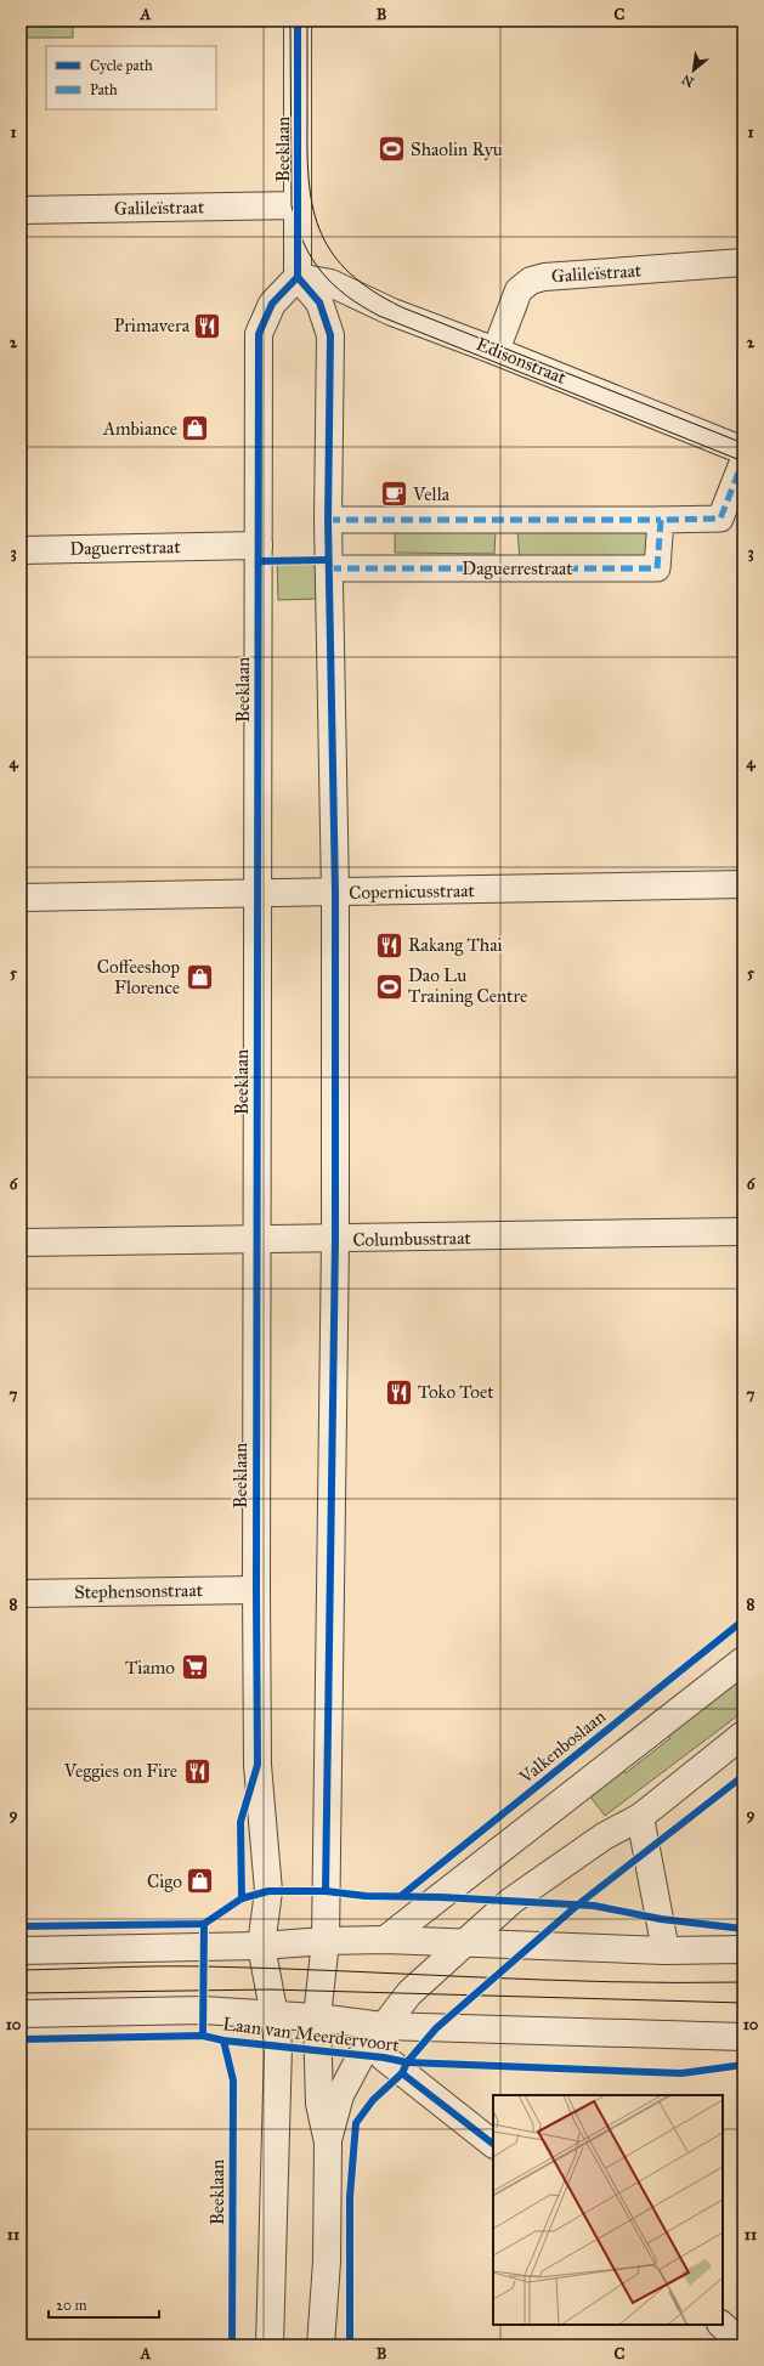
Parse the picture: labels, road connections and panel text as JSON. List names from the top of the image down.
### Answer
{
  "streets": {
    "street": [
      "Beeklaan",
      "Galileïstraat",
      "Edisonstraat",
      "Daguerrestraat",
      "Copernicusstraat",
      "Columbusstraat",
      "Stephensonstraat",
      "Laan van Meerdervoort"
    ],
    "cycle path": ["Valkenboslaan"]
  },
  "crossings": [
    ["Beeklaan", "Galileïstraat"],
    ["Beeklaan", "Edisonstraat"],
    ["Beeklaan", "Daguerrestraat"],
    ["Beeklaan", "Copernicusstraat"],
    ["Beeklaan", "Columbusstraat"],
    ["Beeklaan", "Stephensonstraat"],
    ["Beeklaan", "Laan van Meerdervoort"],
    ["Galileïstraat", "Edisonstraat"]
  ],
  "places": {
    "sports": ["Shaolin Ryu", "Dao Lu Training Centre"],
    "restaurant": [
      "Primavera",
      "Rakang Thai",
      "Toko Toet",
      "Veggies on Fire"
    ],
    "shop": ["Ambiance", "Coffeeshop Florence", "Cigo"],
    "cafe": ["Vella"],
    "supermarket": ["Tiamo"]
  },
  "legend": ["Cycle path", "Path"],
  "scale_bar": "20 m",
  "north": "bottom left",
  "grid": {
    "columns": ["A", "B", "C"],
    "rows": [
      "1",
      "2",
      "3",
      "4",
      "5",
      "6",
      "7",
      "8",
      "9",
      "10",
      "11"
    ]
  }
}
